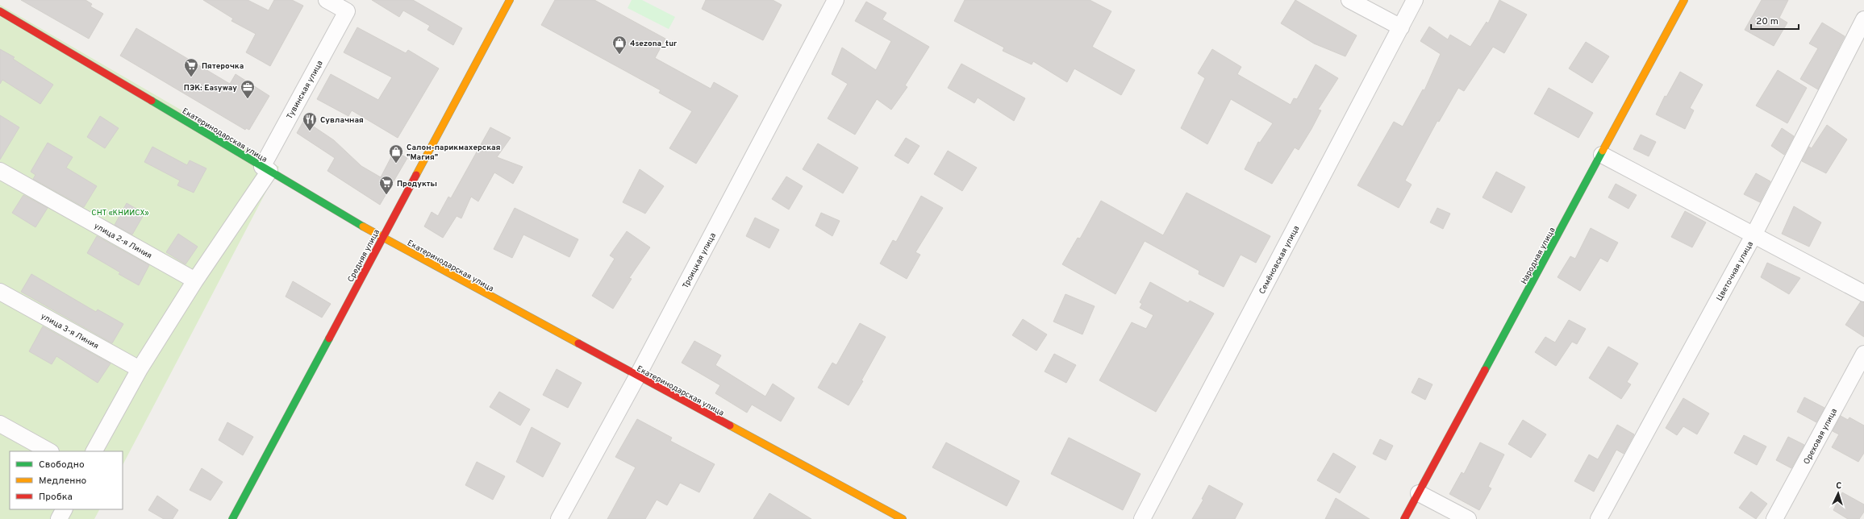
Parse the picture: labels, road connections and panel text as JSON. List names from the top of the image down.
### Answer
{
  "streets": {
    "street": [
      "Тувинская улица",
      "Екатеринодарская улица",
      "улица 2-я Линия",
      "Средняя улица",
      "Народная улица",
      "Семёновская улица",
      "Троицкая улица",
      "Цветочная улица",
      "улица 3-я Линия",
      "Ореховая улица"
    ]
  },
  "crossings": [
    ["Тувинская улица", "Екатеринодарская улица"],
    ["Тувинская улица", "улица 2-я Линия"],
    ["Тувинская улица", "улица 3-я Линия"],
    ["Екатеринодарская улица", "Средняя улица"],
    ["Екатеринодарская улица", "Троицкая улица"]
  ],
  "parks": ["СНТ «КНИИСХ»"],
  "places": {
    "shop": ["4sezona_tur", "Салон-парикмахерская \"Магия\""],
    "supermarket": ["Пятерочка", "Продукты"],
    "office": ["ПЭК: Easyway"],
    "restaurant": ["Сувлачная"]
  },
  "legend": ["Свободно", "Медленно", "Пробка"],
  "scale_bar": "20 m",
  "north": "top"
}
